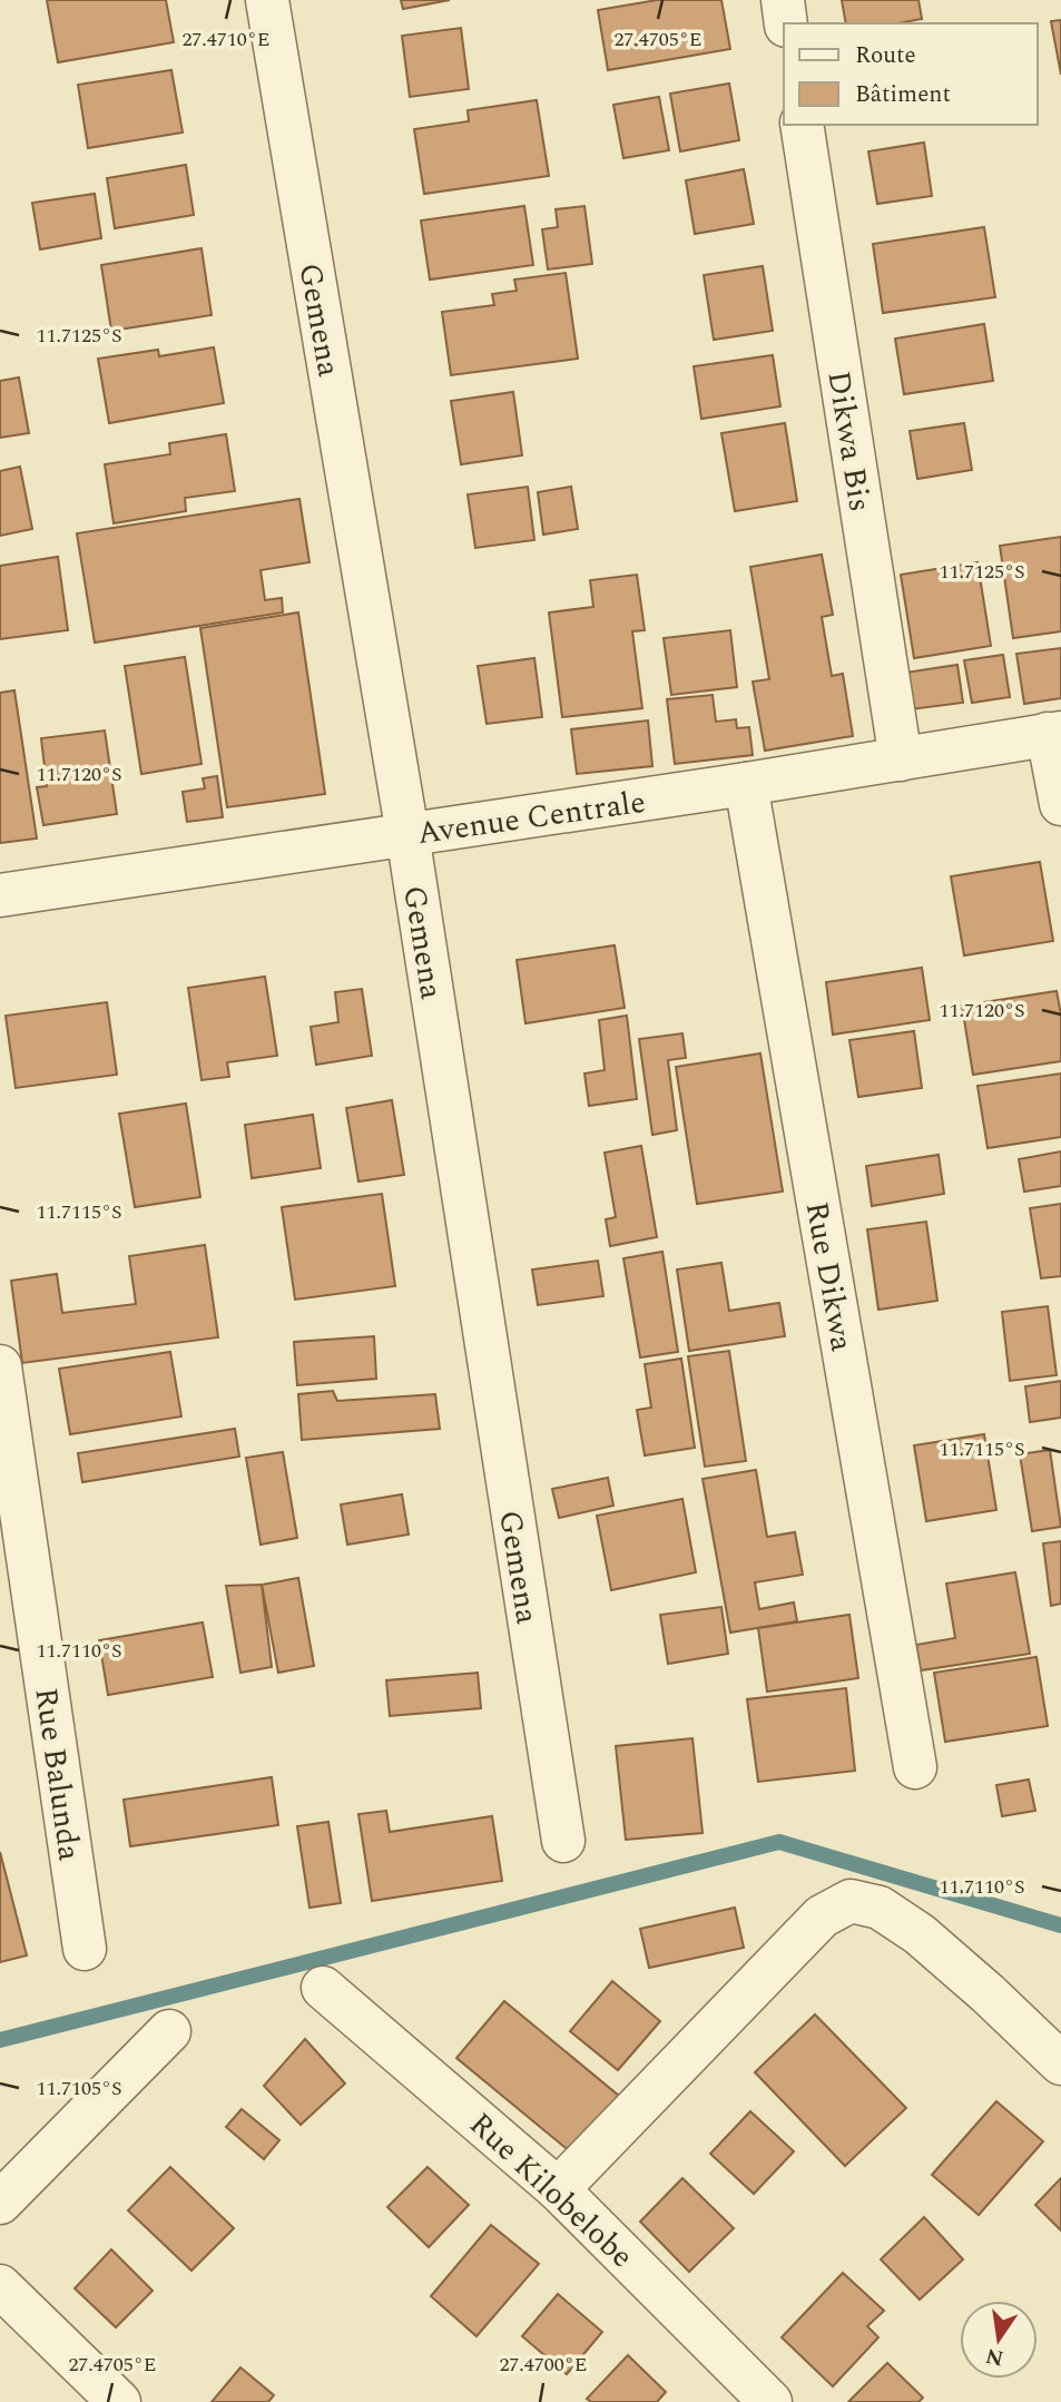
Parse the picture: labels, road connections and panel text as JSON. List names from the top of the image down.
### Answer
{
  "streets": {
    "street": [
      "Gemena",
      "Dikwa Bis",
      "Avenue Centrale",
      "Rue Dikwa",
      "Rue Balunda",
      "Rue Kilobelobe"
    ]
  },
  "crossings": [
    ["Gemena", "Avenue Centrale"],
    ["Dikwa Bis", "Avenue Centrale"],
    ["Avenue Centrale", "Rue Dikwa"]
  ],
  "legend": ["Route", "Bâtiment"],
  "north": "bottom",
  "coordinates": [
    "27.4710°E",
    "27.4705°E",
    "11.7125°S",
    "11.7120°S",
    "11.7115°S",
    "11.7110°S",
    "11.7105°S",
    "27.4700°E"
  ]
}
